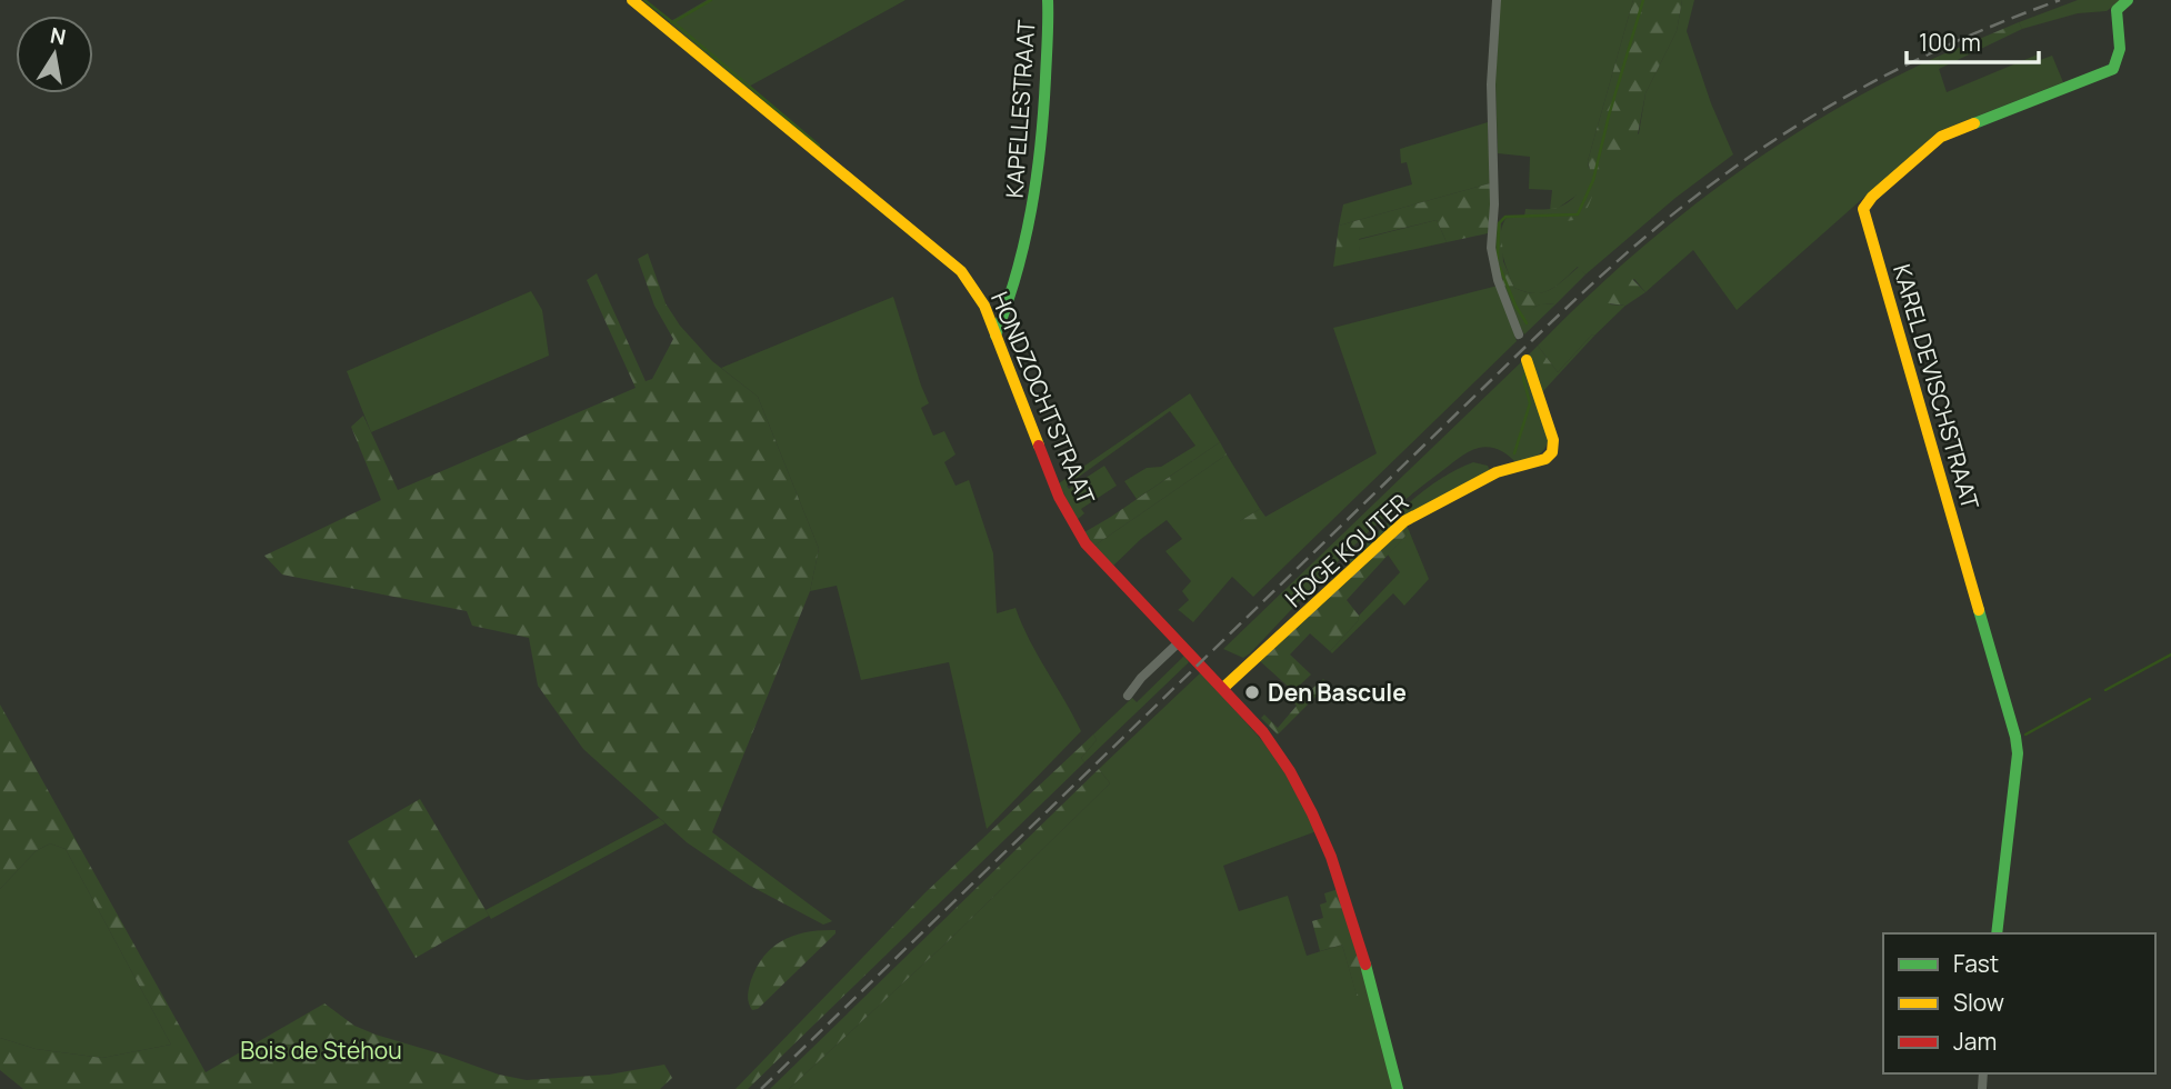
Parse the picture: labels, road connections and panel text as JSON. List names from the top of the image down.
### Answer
{
  "streets": {
    "street": [
      "KAPELLESTRAAT",
      "KAREL DEVISCHSTRAAT",
      "HONDZOCHTSTRAAT",
      "HOGE KOUTER"
    ]
  },
  "crossings": [
    ["KAPELLESTRAAT", "HONDZOCHTSTRAAT"],
    ["HONDZOCHTSTRAAT", "HOGE KOUTER"]
  ],
  "parks": ["Bois de Stéhou"],
  "places": ["Den Bascule"],
  "legend": ["Fast", "Slow", "Jam"],
  "scale_bar": "100 m",
  "north": "top"
}
